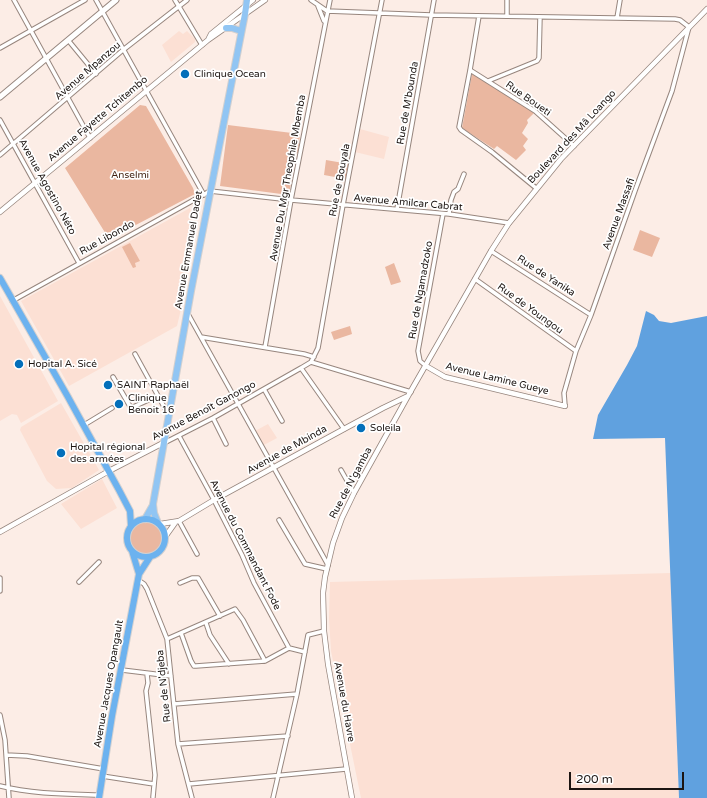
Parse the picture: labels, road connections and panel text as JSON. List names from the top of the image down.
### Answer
{
  "streets": {
    "highway": ["Avenue Jacques Opangault"],
    "main road": ["Avenue Emmanuel Dadet"],
    "street": [
      "Avenue Mpanzou",
      "Rue Boueti",
      "Rue de M'bounda",
      "Avenue Fayette Tchitembo",
      "Boulevard des Mâ Loango",
      "Avenue Du Mgr Theophile Mbemba",
      "Rue de Bouyala",
      "Avenue Agostino Néto",
      "Avenue Amilcar Cabrat",
      "Avenue Massafi",
      "Rue Libondo",
      "Rue de Yanika",
      "Rue de Ngamadzoko",
      "Rue de Youngou",
      "Avenue Lamine Gueye",
      "Avenue Benoît Ganongo",
      "Avenue de Mbinda",
      "Rue de N'gamba",
      "Avenue du Commandant Fode",
      "Rue de N'djeba",
      "Avenue du Havre"
    ]
  },
  "crossings": [
    ["Avenue Mpanzou", "Avenue Agostino Néto"],
    ["Rue Boueti", "Boulevard des Mâ Loango"],
    ["Rue de M'bounda", "Avenue Amilcar Cabrat"],
    ["Avenue Fayette Tchitembo", "Avenue Agostino Néto"],
    ["Avenue Fayette Tchitembo", "Avenue Emmanuel Dadet"],
    ["Boulevard des Mâ Loango", "Avenue Amilcar Cabrat"],
    ["Boulevard des Mâ Loango", "Avenue Massafi"],
    ["Boulevard des Mâ Loango", "Rue de Yanika"],
    ["Boulevard des Mâ Loango", "Rue de Ngamadzoko"],
    ["Boulevard des Mâ Loango", "Rue de Youngou"],
    ["Boulevard des Mâ Loango", "Avenue Lamine Gueye"],
    ["Boulevard des Mâ Loango", "Avenue de Mbinda"],
    ["Boulevard des Mâ Loango", "Rue de N'gamba"],
    ["Avenue Du Mgr Theophile Mbemba", "Avenue Amilcar Cabrat"],
    ["Rue de Bouyala", "Avenue Amilcar Cabrat"],
    ["Rue de Bouyala", "Avenue Benoît Ganongo"],
    ["Avenue Agostino Néto", "Rue Libondo"],
    ["Avenue Amilcar Cabrat", "Rue Libondo"],
    ["Avenue Amilcar Cabrat", "Avenue Emmanuel Dadet"],
    ["Avenue Amilcar Cabrat", "Rue de Ngamadzoko"],
    ["Avenue Massafi", "Rue de Yanika"],
    ["Avenue Massafi", "Rue de Youngou"],
    ["Avenue Massafi", "Avenue Lamine Gueye"],
    ["Rue Libondo", "Avenue Emmanuel Dadet"],
    ["Avenue Emmanuel Dadet", "Avenue Benoît Ganongo"],
    ["Avenue Emmanuel Dadet", "Avenue de Mbinda"],
    ["Rue de Ngamadzoko", "Avenue Lamine Gueye"],
    ["Avenue Benoît Ganongo", "Avenue du Commandant Fode"],
    ["Avenue de Mbinda", "Rue de N'gamba"],
    ["Avenue de Mbinda", "Avenue du Commandant Fode"],
    ["Rue de N'gamba", "Avenue du Havre"],
    ["Avenue Jacques Opangault", "Rue de N'djeba"]
  ],
  "parks": ["Anselmi"],
  "places": [
    "Clinique Ocean",
    "Hopital A. Sicé",
    "SAINT Raphaël",
    "Clinique Benoit 16",
    "Soleila",
    "Hopital régional des armées"
  ],
  "scale_bar": "200 m"
}
